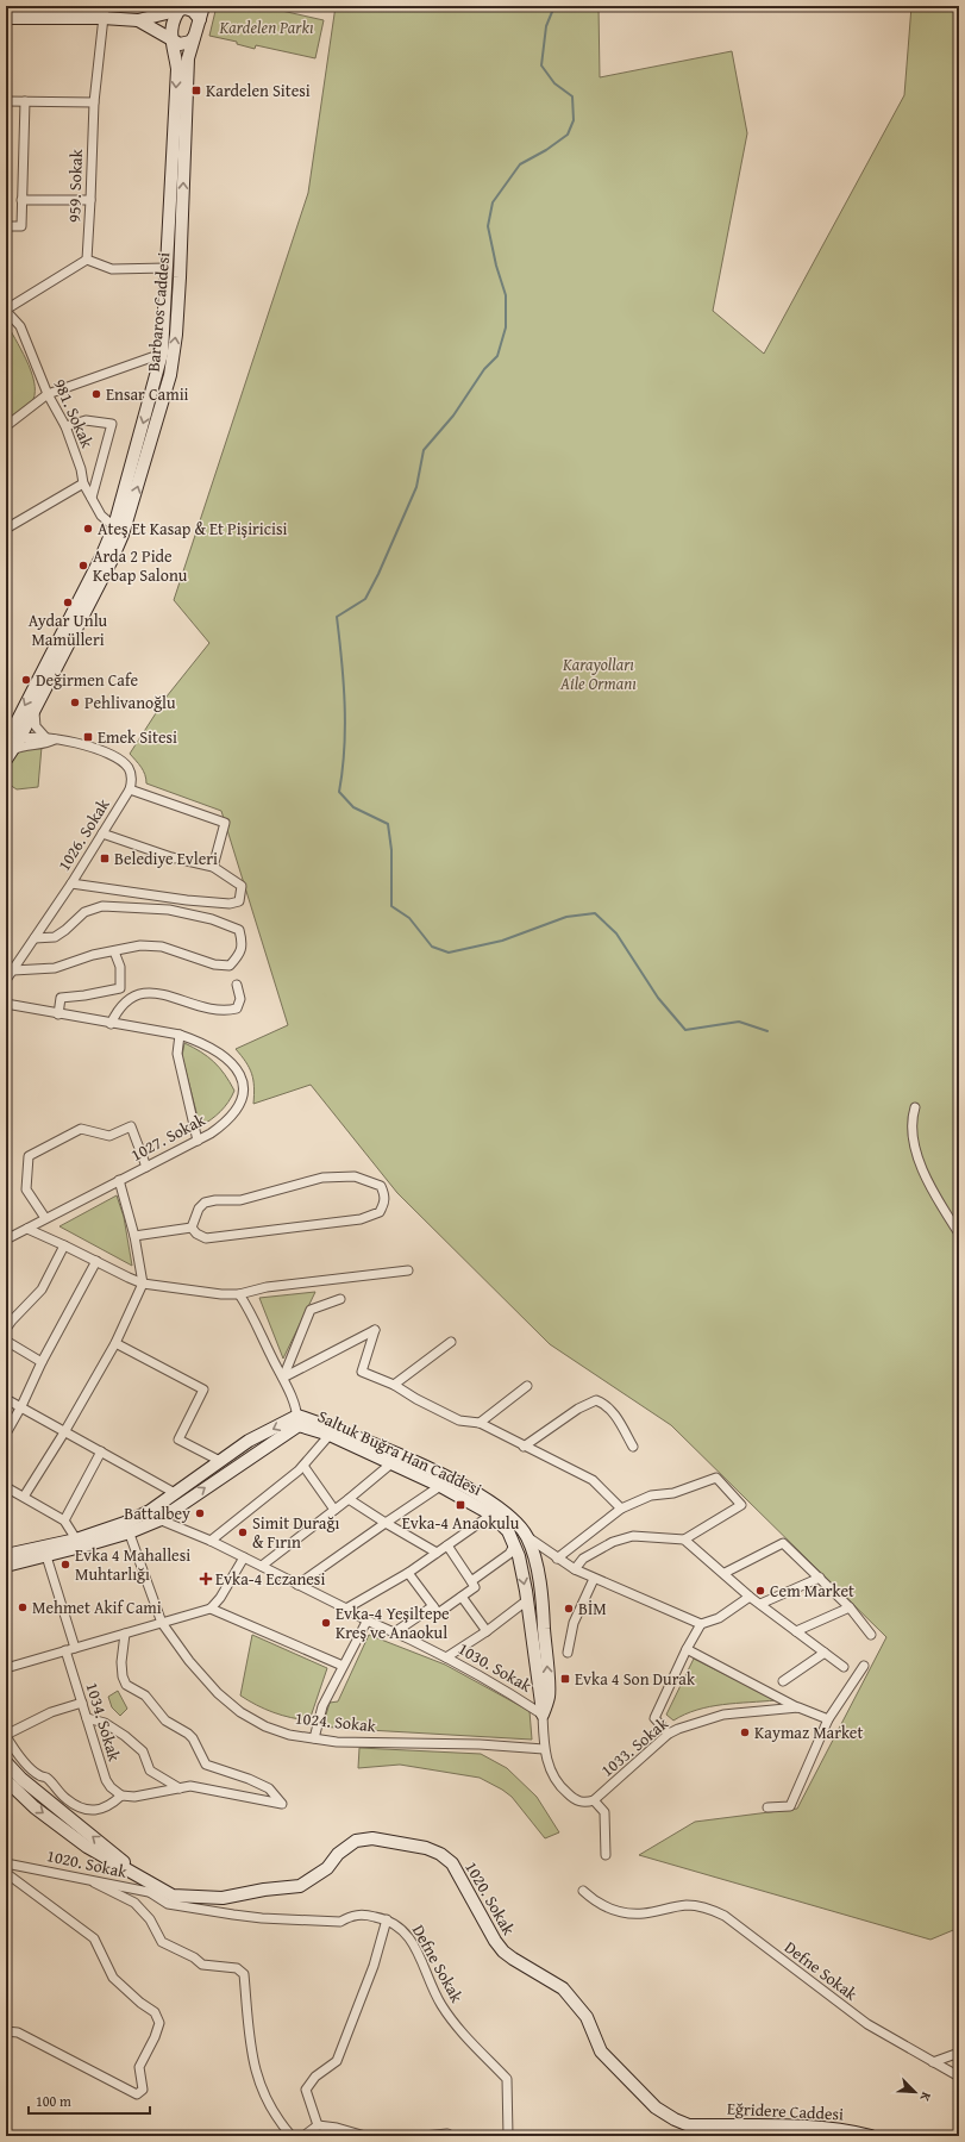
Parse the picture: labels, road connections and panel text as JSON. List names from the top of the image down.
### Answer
{
  "streets": {
    "street": [
      "959. Sokak",
      "Barbaros Caddesi",
      "981. Sokak",
      "1026. Sokak",
      "1027. Sokak",
      "Saltuk Buğra Han Caddesi",
      "1030. Sokak",
      "1034. Sokak",
      "1024. Sokak",
      "1033. Sokak",
      "1020. Sokak",
      "Defne Sokak",
      "Eğridere Caddesi"
    ]
  },
  "crossings": [
    ["Barbaros Caddesi", "981. Sokak"],
    ["Barbaros Caddesi", "1026. Sokak"],
    ["Saltuk Buğra Han Caddesi", "1030. Sokak"],
    ["Saltuk Buğra Han Caddesi", "1024. Sokak"],
    ["1020. Sokak", "Defne Sokak"],
    ["1020. Sokak", "Eğridere Caddesi"]
  ],
  "parks": ["Kardelen Parkı", "Karayolları Aile Ormanı"],
  "places": {
    "transit": [
      "Kardelen Sitesi",
      "Emek Sitesi",
      "Belediye Evleri",
      "Evka-4 Anaokulu",
      "Evka 4 Son Durak"
    ],
    "other": [
      "Ensar Camii",
      "Ateş Et Kasap & Et Pişiricisi",
      "Arda 2 Pide Kebap Salonu",
      "Aydar Unlu Mamülleri",
      "Değirmen Cafe",
      "Pehlivanoğlu",
      "Battalbey",
      "Simit Durağı & Fırın",
      "Evka 4 Mahallesi Muhtarlığı",
      "Cem Market",
      "Mehmet Akif Cami",
      "BİM",
      "Evka-4 Yeşiltepe Kreş ve Anaokul",
      "Kaymaz Market"
    ],
    "health": ["Evka-4 Eczanesi"]
  },
  "scale_bar": "100 m",
  "north": "bottom right"
}
